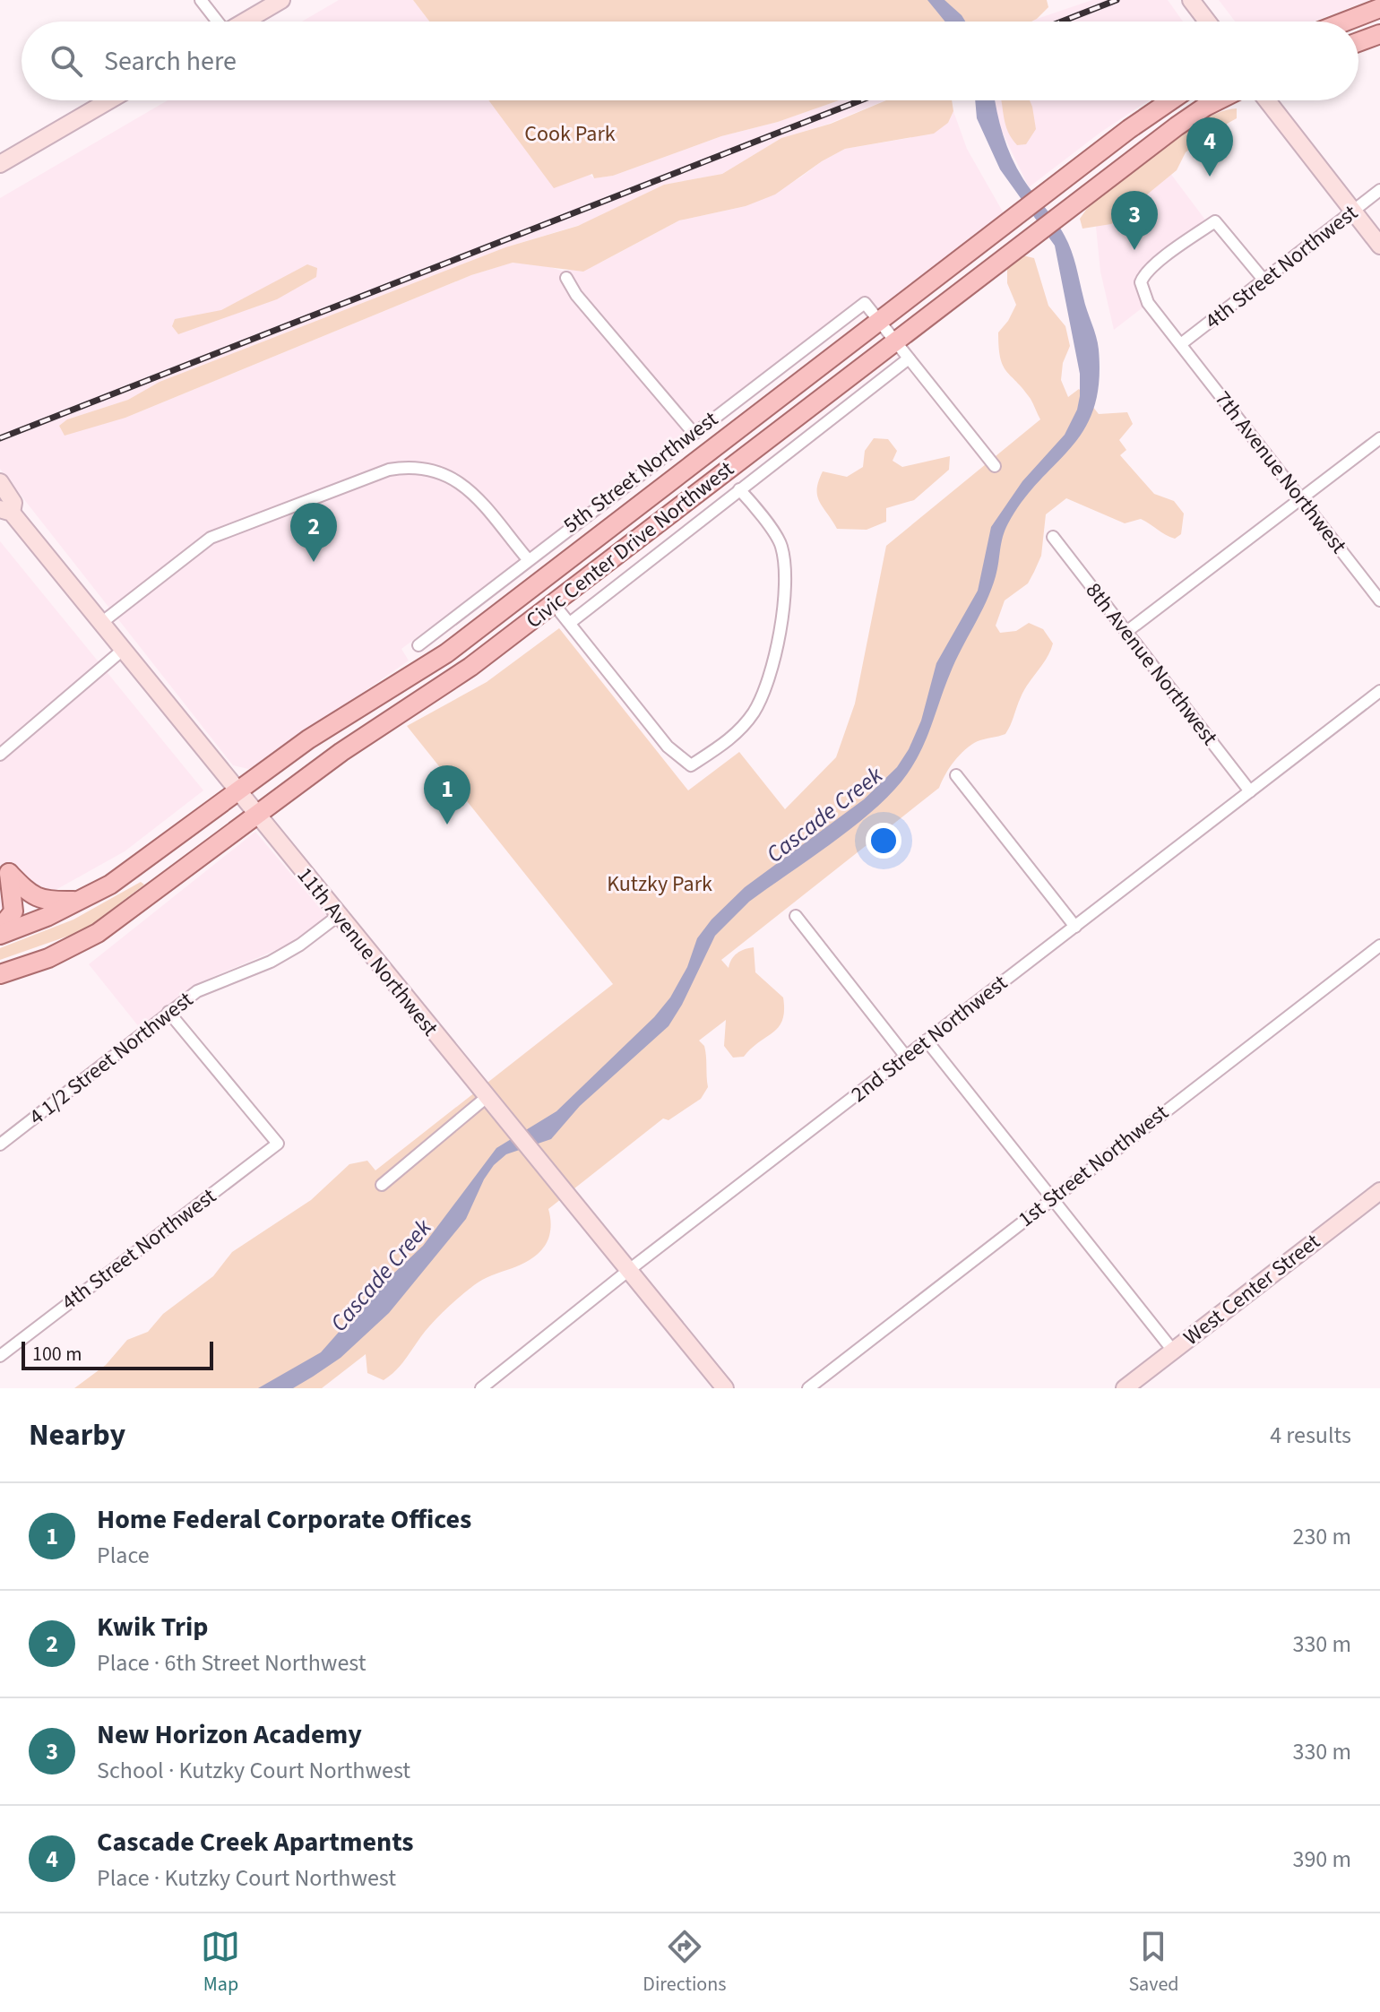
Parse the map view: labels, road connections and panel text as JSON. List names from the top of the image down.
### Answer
{
  "streets": {
    "main road": ["Civic Center Drive Northwest", "11th Avenue Northwest", "West Center Street"],
    "street": [
      "4th Street Northwest",
      "5th Street Northwest",
      "7th Avenue Northwest",
      "8th Avenue Northwest",
      "2nd Street Northwest",
      "4 1/2 Street Northwest",
      "1st Street Northwest"
    ]
  },
  "crossings": [
    ["4th Street Northwest", "7th Avenue Northwest"],
    ["4th Street Northwest", "4 1/2 Street Northwest"],
    ["5th Street Northwest", "Civic Center Drive Northwest"],
    ["Civic Center Drive Northwest", "11th Avenue Northwest"],
    ["8th Avenue Northwest", "2nd Street Northwest"],
    ["11th Avenue Northwest", "2nd Street Northwest"],
    ["11th Avenue Northwest", "4 1/2 Street Northwest"]
  ],
  "water": ["Cascade Creek"],
  "parks": ["Cook Park", "Kutzky Park"],
  "scale_bar": "100 m",
  "page": {
    "search": "Search here",
    "pins": [
      "4",
      "3",
      "2",
      "1"
    ],
    "scale": "100 m",
    "heading": ["Nearby", "4 results"],
    "list": [
      {
        "mark": "1",
        "name": "Home Federal Corporate Offices",
        "note": "Place",
        "value": "230 m"
      },
      {
        "mark": "2",
        "name": "Kwik Trip",
        "note": "Place · 6th Street Northwest",
        "value": "330 m"
      },
      {
        "mark": "3",
        "name": "New Horizon Academy",
        "note": "School · Kutzky Court Northwest",
        "value": "330 m"
      },
      {
        "mark": "4",
        "name": "Cascade Creek Apartments",
        "note": "Place · Kutzky Court Northwest",
        "value": "390 m"
      }
    ],
    "nav": ["Map", "Directions", "Saved"]
  }
}
